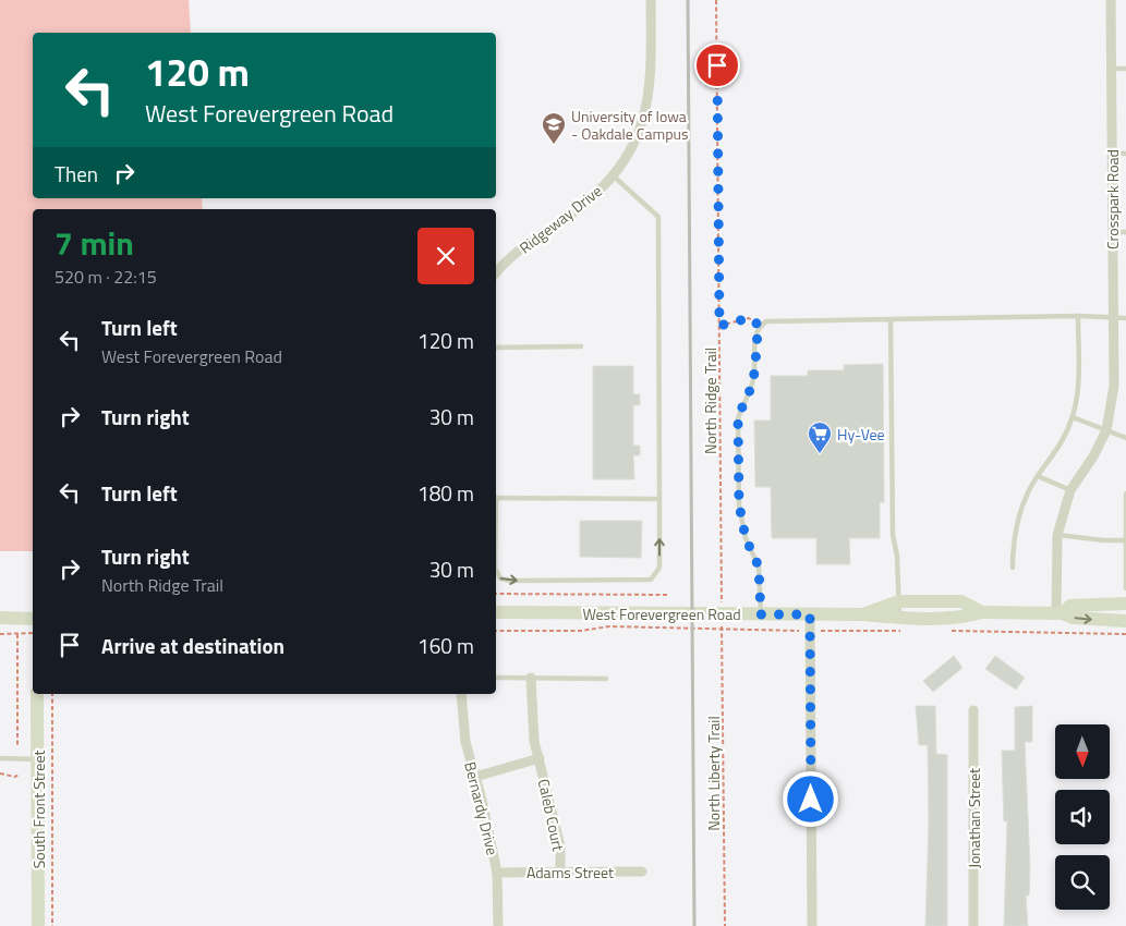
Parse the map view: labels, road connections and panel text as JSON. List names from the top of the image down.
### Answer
{
  "streets": {
    "street": [
      "Crosspark Road",
      "Ridgeway Drive",
      "West Forevergreen Road",
      "Bernardy Drive",
      "South Front Street",
      "Caleb Court",
      "Jonathan Street",
      "Adams Street"
    ],
    "path": ["North Ridge Trail", "North Liberty Trail"]
  },
  "crossings": [
    ["Crosspark Road", "West Forevergreen Road"],
    ["Bernardy Drive", "Caleb Court"],
    ["Bernardy Drive", "Adams Street"],
    ["Caleb Court", "Adams Street"]
  ],
  "places": {
    "school or university": ["University of Iowa - Oakdale Campus"],
    "supermarket": ["Hy-Vee"]
  },
  "north": "bottom",
  "page": {
    "turn": ["120 m", "West Forevergreen Road"],
    "then": "Then",
    "heading": ["7 min", "520 m · 22:15"],
    "list": [
      {
        "name": "Turn left",
        "note": "West Forevergreen Road",
        "value": "120 m"
      },
      {
        "name": "Turn right",
        "value": "30 m"
      },
      {
        "name": "Turn left",
        "value": "180 m"
      },
      {
        "name": "Turn right",
        "note": "North Ridge Trail",
        "value": "30 m"
      },
      {
        "name": "Arrive at destination",
        "value": "160 m"
      }
    ]
  }
}
